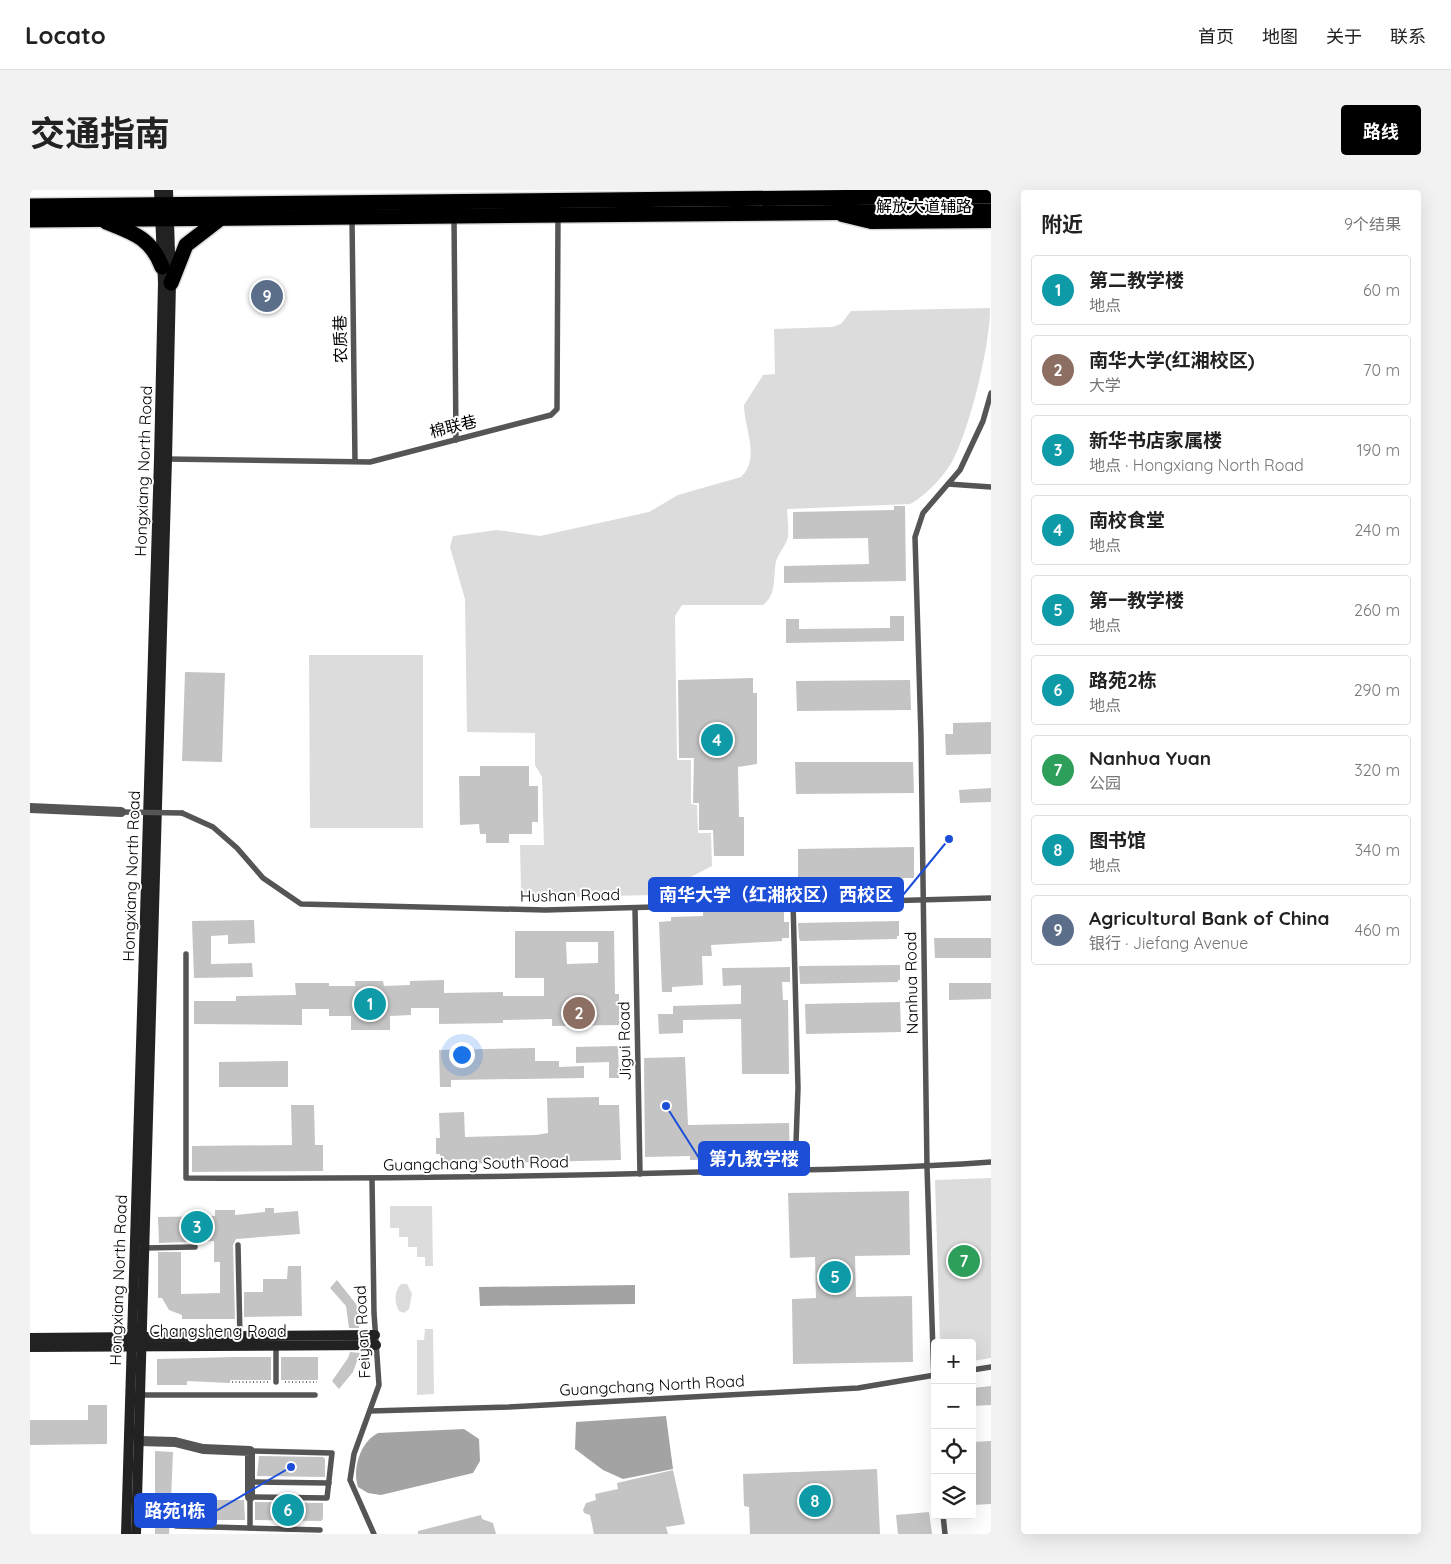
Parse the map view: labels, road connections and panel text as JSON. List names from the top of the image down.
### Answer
{
  "streets": {
    "main road": ["解放大道辅路", "Hongxiang North Road", "Changsheng Road"],
    "lane": [
      "农质巷",
      "棉联巷",
      "Hushan Road",
      "Nanhua Road",
      "Jigui Road",
      "Guangchang South Road",
      "Feiyan Road",
      "Guangchang North Road"
    ]
  },
  "crossings": [
    ["农质巷", "棉联巷"],
    ["棉联巷", "Hongxiang North Road"],
    ["Hongxiang North Road", "Changsheng Road"],
    ["Hushan Road", "Nanhua Road"],
    ["Hushan Road", "Jigui Road"],
    ["Nanhua Road", "Guangchang South Road"],
    ["Jigui Road", "Guangchang South Road"],
    ["Guangchang South Road", "Feiyan Road"],
    ["Changsheng Road", "Feiyan Road"],
    ["Feiyan Road", "Guangchang North Road"]
  ],
  "places": ["南华大学（红湘校区）西校区", "第九教学楼", "路苑1栋"],
  "page": {
    "header": "Locato",
    "nav": [
      "首页",
      "地图",
      "关于",
      "联系"
    ],
    "title": "交通指南",
    "buttons": "路线",
    "heading": ["附近", "9个结果"],
    "list": [
      {
        "mark": "1",
        "name": "第二教学楼",
        "note": "地点",
        "value": "60 m"
      },
      {
        "mark": "2",
        "name": "南华大学(红湘校区)",
        "note": "大学",
        "value": "70 m"
      },
      {
        "mark": "3",
        "name": "新华书店家属楼",
        "note": "地点 · Hongxiang North Road",
        "value": "190 m"
      },
      {
        "mark": "4",
        "name": "南校食堂",
        "note": "地点",
        "value": "240 m"
      },
      {
        "mark": "5",
        "name": "第一教学楼",
        "note": "地点",
        "value": "260 m"
      },
      {
        "mark": "6",
        "name": "路苑2栋",
        "note": "地点",
        "value": "290 m"
      },
      {
        "mark": "7",
        "name": "Nanhua Yuan",
        "note": "公园",
        "value": "320 m"
      },
      {
        "mark": "8",
        "name": "图书馆",
        "note": "地点",
        "value": "340 m"
      },
      {
        "mark": "9",
        "name": "Agricultural Bank of China",
        "note": "银行 · Jiefang Avenue",
        "value": "460 m"
      }
    ],
    "pins": [
      "9",
      "4",
      "1",
      "2",
      "3",
      "7",
      "5",
      "8",
      "6"
    ],
    "map_buttons": ["+", "−"]
  }
}
